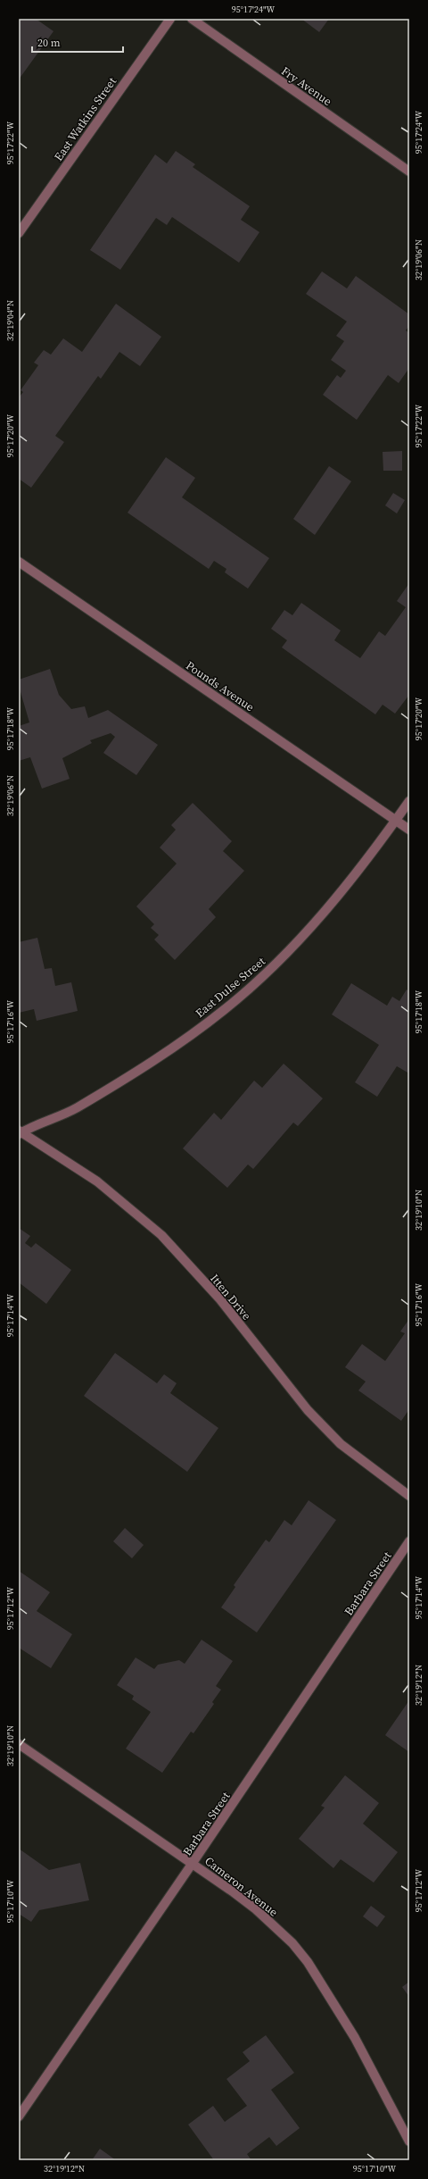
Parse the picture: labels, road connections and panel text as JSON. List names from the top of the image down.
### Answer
{
  "streets": {
    "street": [
      "Fry Avenue",
      "East Watkins Street",
      "Pounds Avenue",
      "East Dulse Street",
      "Itten Drive",
      "Barbara Street",
      "Cameron Avenue"
    ]
  },
  "crossings": [
    ["Pounds Avenue", "East Dulse Street"],
    ["East Dulse Street", "Itten Drive"],
    ["Barbara Street", "Cameron Avenue"]
  ],
  "scale_bar": "20 m",
  "coordinates": [
    "95°17'24\"W",
    "95°17'22\"W",
    "32°19'06\"N",
    "32°19'04\"N",
    "95°17'20\"W",
    "95°17'18\"W",
    "95°17'16\"W",
    "32°19'10\"N",
    "95°17'14\"W",
    "95°17'12\"W",
    "32°19'12\"N",
    "95°17'10\"W"
  ]
}
